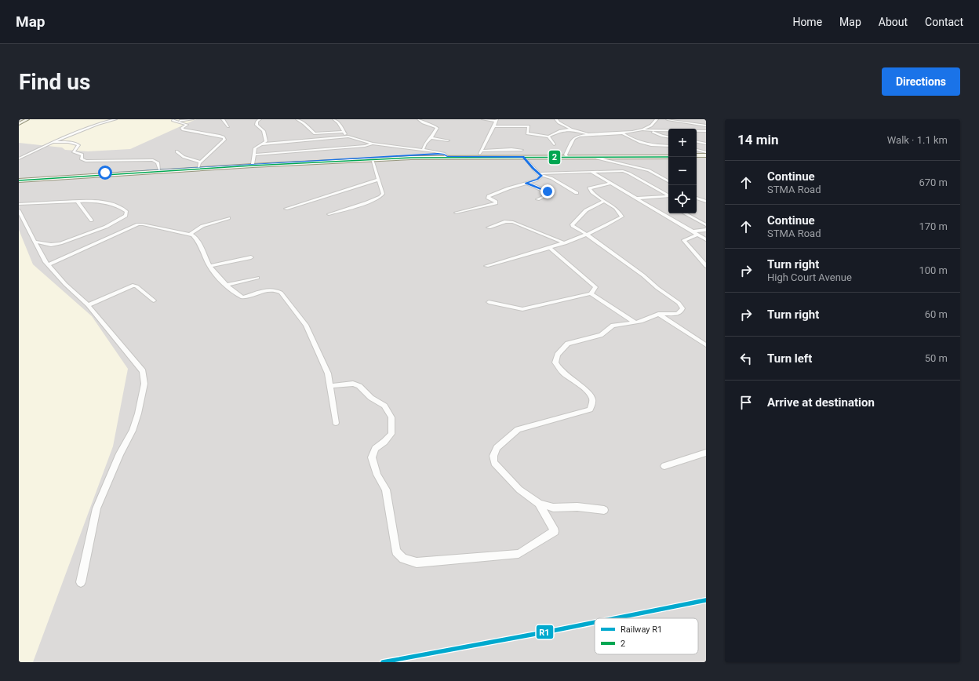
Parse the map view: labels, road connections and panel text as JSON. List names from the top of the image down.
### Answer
{
  "lines": ["transit line 2", "rail line R1"],
  "legend": ["Railway R1", "2"],
  "page": {
    "header": "Map",
    "nav": [
      "Home",
      "Map",
      "About",
      "Contact"
    ],
    "buttons": "Directions",
    "title": "Find us",
    "heading": ["14 min", "Walk · 1.1 km"],
    "map_buttons": ["+", "−"],
    "list": [
      ["Continue", "STMA Road", "670 m"],
      ["Continue", "STMA Road", "170 m"],
      ["Turn right", "High Court Avenue", "100 m"],
      ["Turn right", "60 m"],
      ["Turn left", "50 m"],
      "Arrive at destination"
    ]
  }
}
